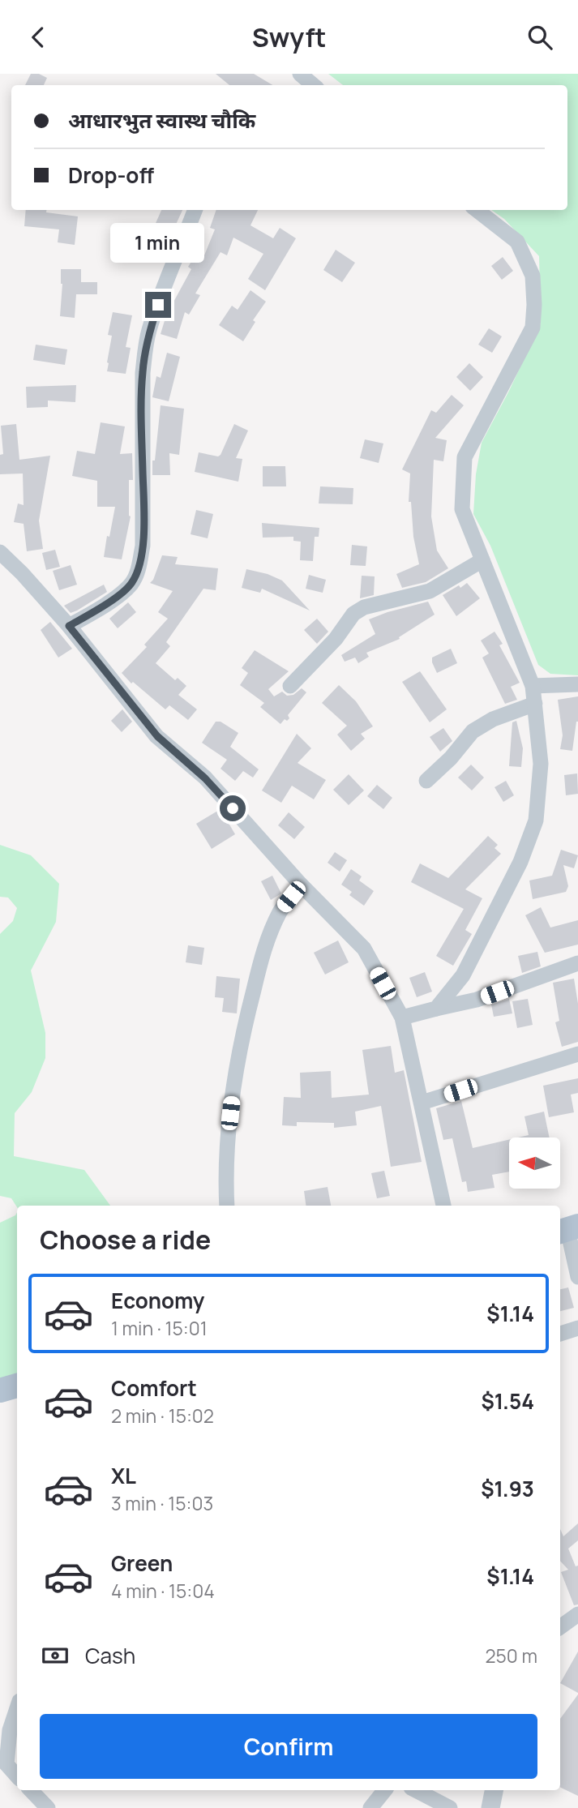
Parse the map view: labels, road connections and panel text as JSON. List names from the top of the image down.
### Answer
{
  "north": "left",
  "page": {
    "header": "Swyft",
    "banner": ["आधारभुत स्वास्थ चौकि", "Drop-off"],
    "bubble": "1 min",
    "heading": "Choose a ride",
    "list": [
      {
        "name": "Economy",
        "note": "1 min · 15:01",
        "value": "$1.14"
      },
      {
        "name": "Comfort",
        "note": "2 min · 15:02",
        "value": "$1.54"
      },
      {
        "name": "XL",
        "note": "3 min · 15:03",
        "value": "$1.93"
      },
      {
        "name": "Green",
        "note": "4 min · 15:04",
        "value": "$1.14"
      }
    ],
    "pay": ["Cash", "250 m"],
    "buttons": "Confirm"
  }
}
